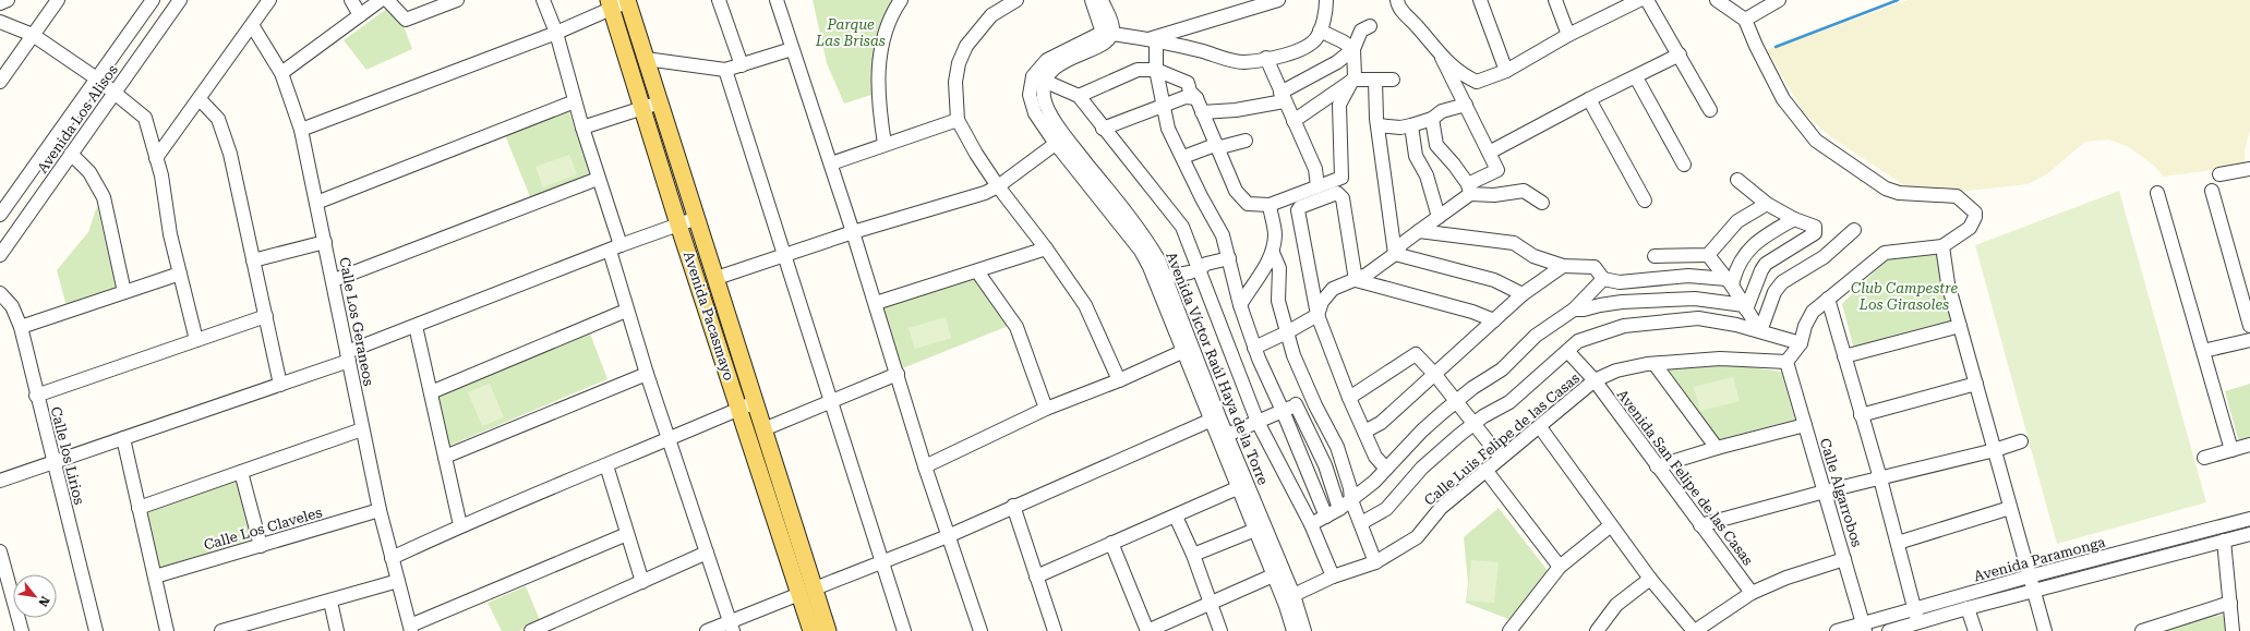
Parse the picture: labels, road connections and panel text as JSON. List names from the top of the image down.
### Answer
{
  "streets": {
    "main road": ["Avenida Pacasmayo"],
    "street": [
      "Avenida Los Alisos",
      "Calle Los Geraneos",
      "Avenida Víctor Raúl Haya de la Torre",
      "Calle Luis Felipe de las Casas",
      "Calle los Lirios",
      "Avenida San Felipe de las Casas",
      "Calle Algarrobos",
      "Calle Los Claveles",
      "Avenida Paramonga"
    ]
  },
  "crossings": [
    ["Calle Los Geraneos", "Calle Los Claveles"],
    ["Calle Luis Felipe de las Casas", "Avenida San Felipe de las Casas"],
    ["Calle Luis Felipe de las Casas", "Calle Algarrobos"],
    ["Calle Algarrobos", "Avenida Paramonga"]
  ],
  "parks": ["Parque Las Brisas", "Club Campestre Los Girasoles"],
  "north": "bottom right"
}
